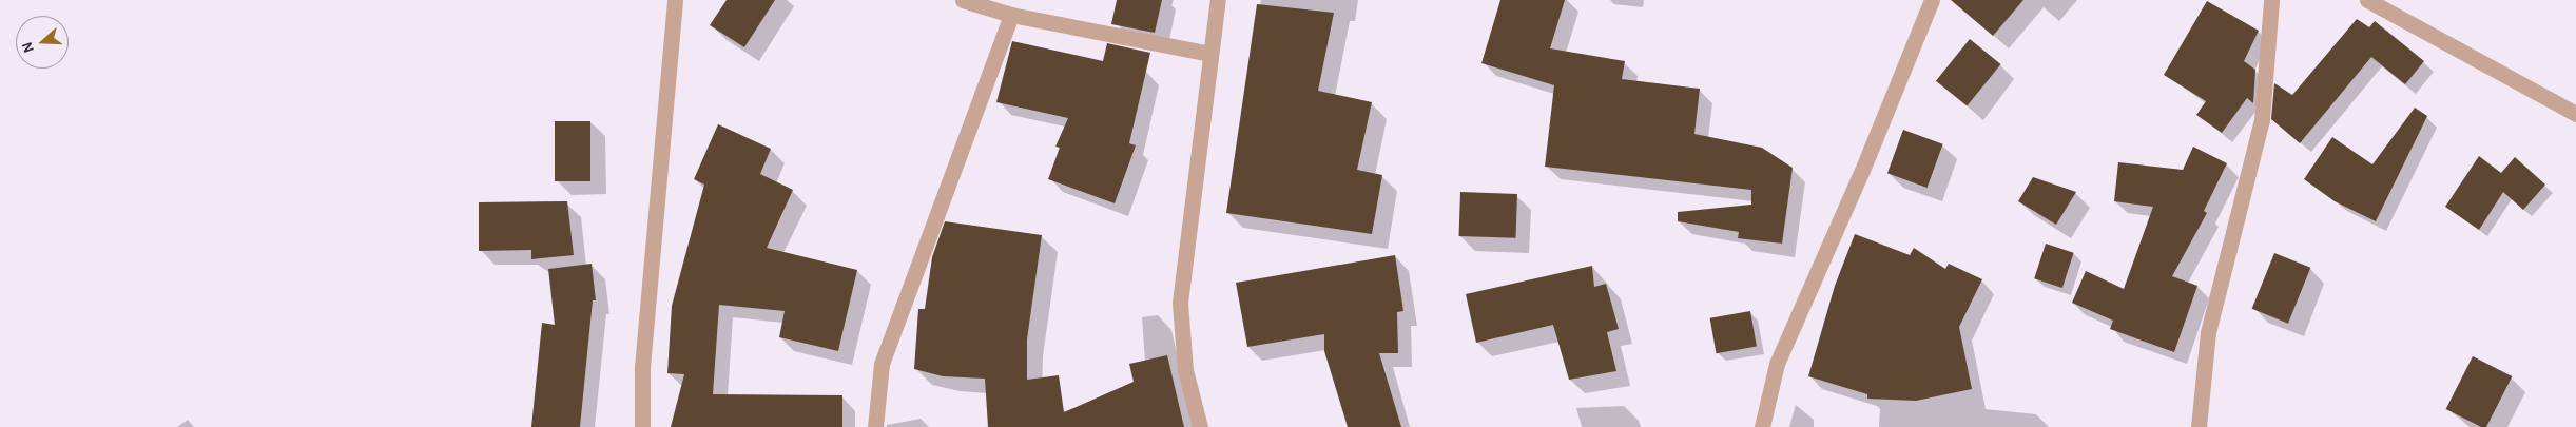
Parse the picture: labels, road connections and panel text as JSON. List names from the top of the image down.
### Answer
{
  "north": "left"
}
